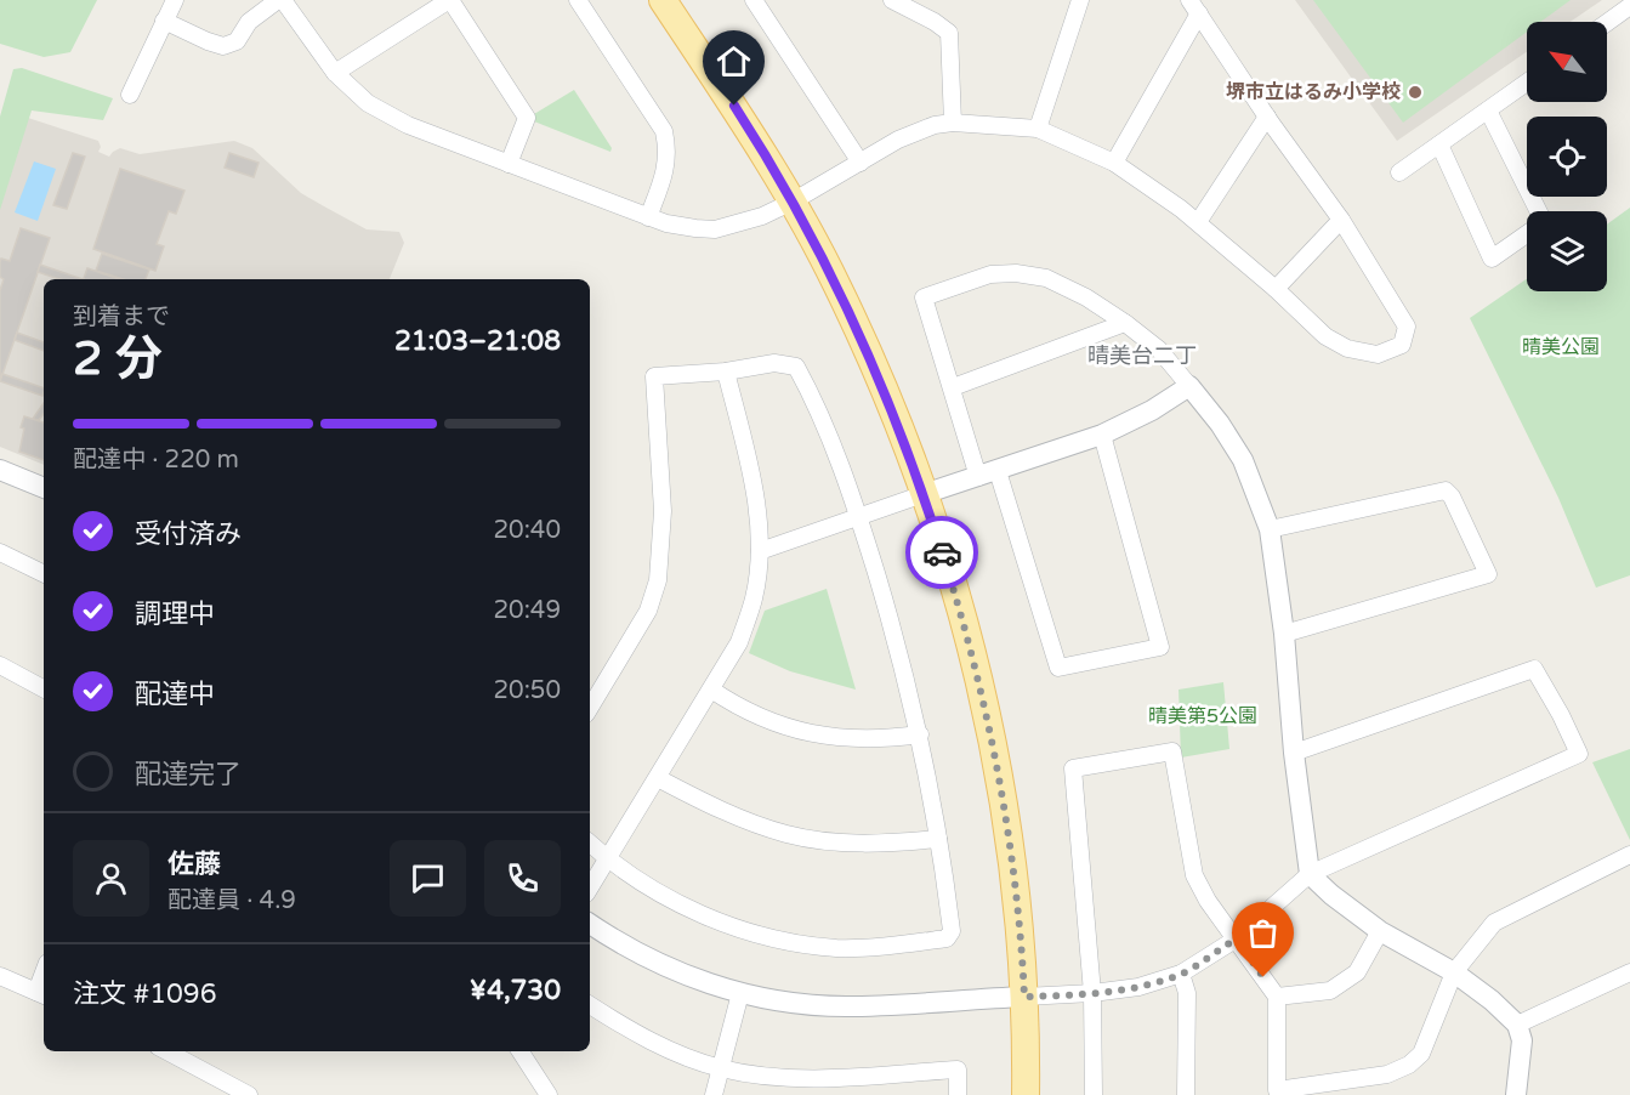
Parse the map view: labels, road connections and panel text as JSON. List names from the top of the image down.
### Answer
{
  "districts": ["晴美台二丁"],
  "parks": ["晴美公園", "晴美第5公園"],
  "places": ["堺市立はるみ小学校"],
  "north": "top left",
  "page": {
    "heading": ["2 分", "到着まで", "21:03–21:08"],
    "panel": [
      "佐藤",
      "配達員 · 4.9",
      "注文 #1096",
      "¥4,730"
    ],
    "bar": "配達中 · 220 m",
    "list": [
      ["受付済み", "20:40"],
      ["調理中", "20:49"],
      ["配達中", "20:50"],
      "配達完了"
    ]
  }
}
